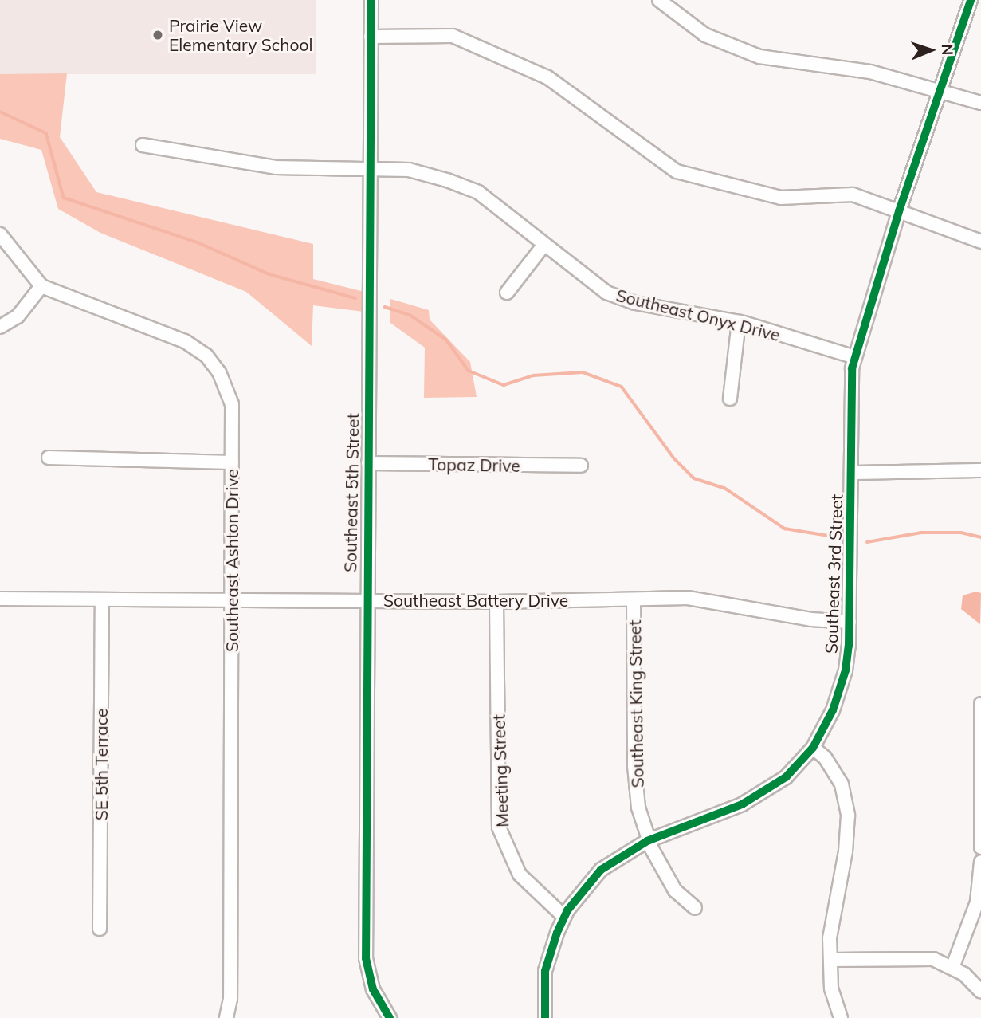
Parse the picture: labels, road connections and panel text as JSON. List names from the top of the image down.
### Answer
{
  "streets": {
    "street": [
      "Southeast Onyx Drive",
      "Topaz Drive",
      "Southeast 5th Street",
      "Southeast Ashton Drive",
      "Southeast 3rd Street",
      "Southeast Battery Drive",
      "Southeast King Street",
      "SE 5th Terrace",
      "Meeting Street"
    ]
  },
  "crossings": [
    ["Southeast Onyx Drive", "Southeast 5th Street"],
    ["Southeast Onyx Drive", "Southeast 3rd Street"],
    ["Topaz Drive", "Southeast 5th Street"],
    ["Southeast 5th Street", "Southeast Battery Drive"],
    ["Southeast Ashton Drive", "Southeast Battery Drive"],
    ["Southeast 3rd Street", "Southeast Battery Drive"],
    ["Southeast 3rd Street", "Southeast King Street"],
    ["Southeast 3rd Street", "Meeting Street"],
    ["Southeast Battery Drive", "Southeast King Street"],
    ["Southeast Battery Drive", "SE 5th Terrace"],
    ["Southeast Battery Drive", "Meeting Street"]
  ],
  "places": ["Prairie View Elementary School"],
  "north": "right"
}
